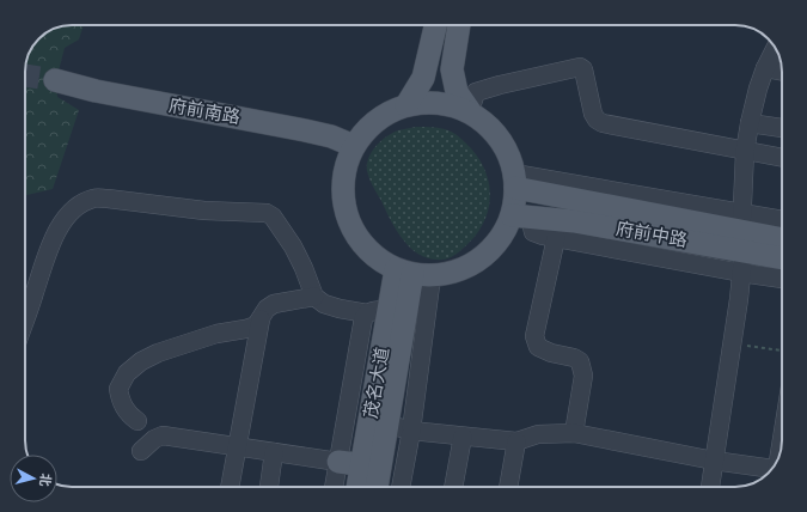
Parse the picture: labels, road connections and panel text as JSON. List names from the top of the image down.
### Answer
{
  "streets": {
    "main road": ["府前南路", "府前中路", "茂名大道"]
  },
  "north": "right"
}
